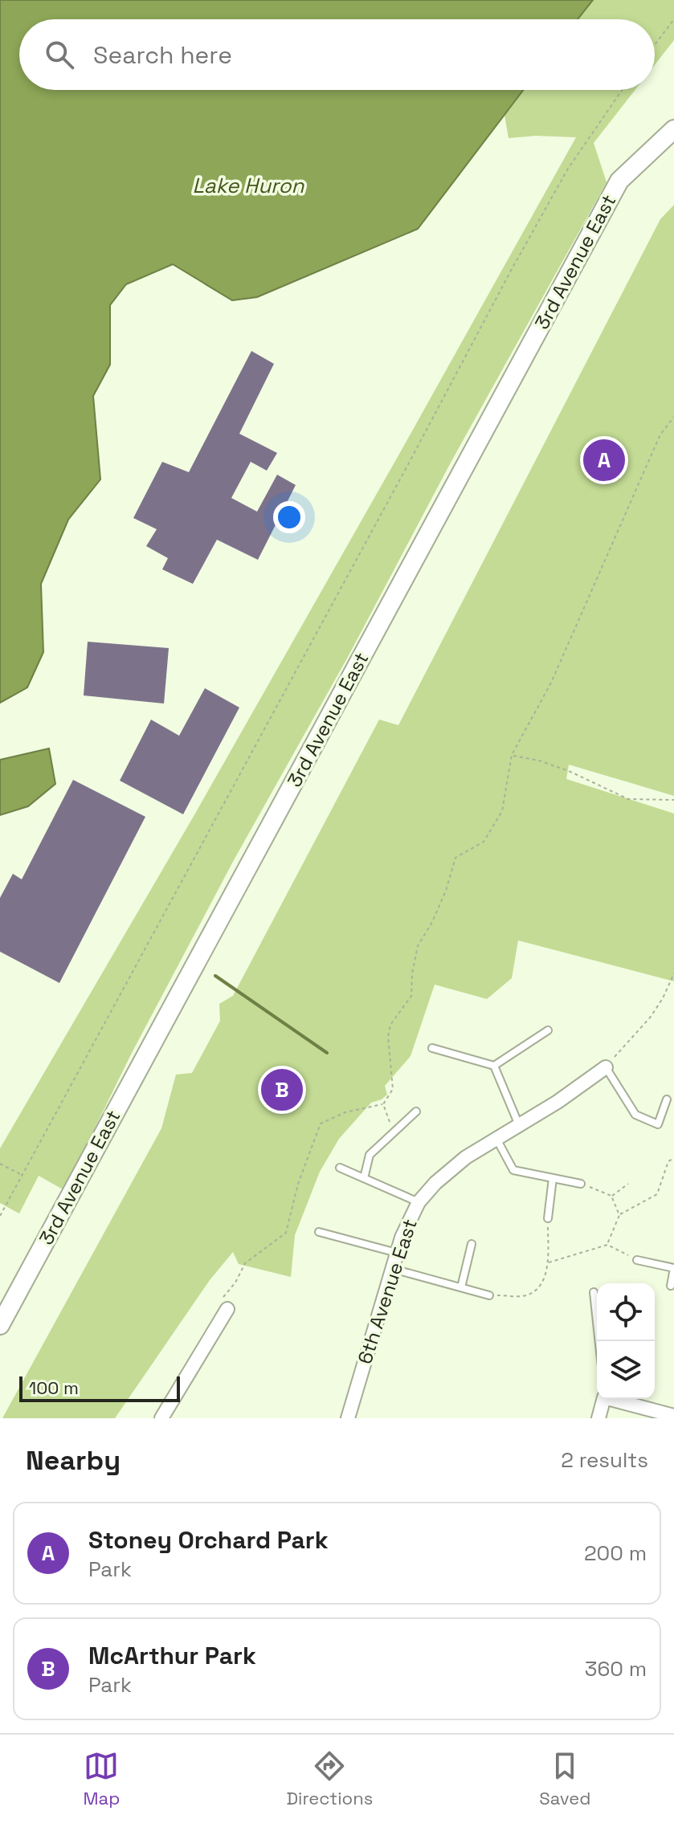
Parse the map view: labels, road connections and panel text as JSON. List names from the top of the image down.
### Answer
{
  "streets": {
    "main road": ["3rd Avenue East"],
    "street": ["6th Avenue East"]
  },
  "water": ["Lake Huron"],
  "scale_bar": "100 m",
  "page": {
    "search": "Search here",
    "pins": ["A", "B"],
    "scale": "100 m",
    "heading": ["Nearby", "2 results"],
    "list": [
      {
        "mark": "A",
        "name": "Stoney Orchard Park",
        "note": "Park",
        "value": "200 m"
      },
      {
        "mark": "B",
        "name": "McArthur Park",
        "note": "Park",
        "value": "360 m"
      }
    ],
    "nav": ["Map", "Directions", "Saved"]
  }
}
